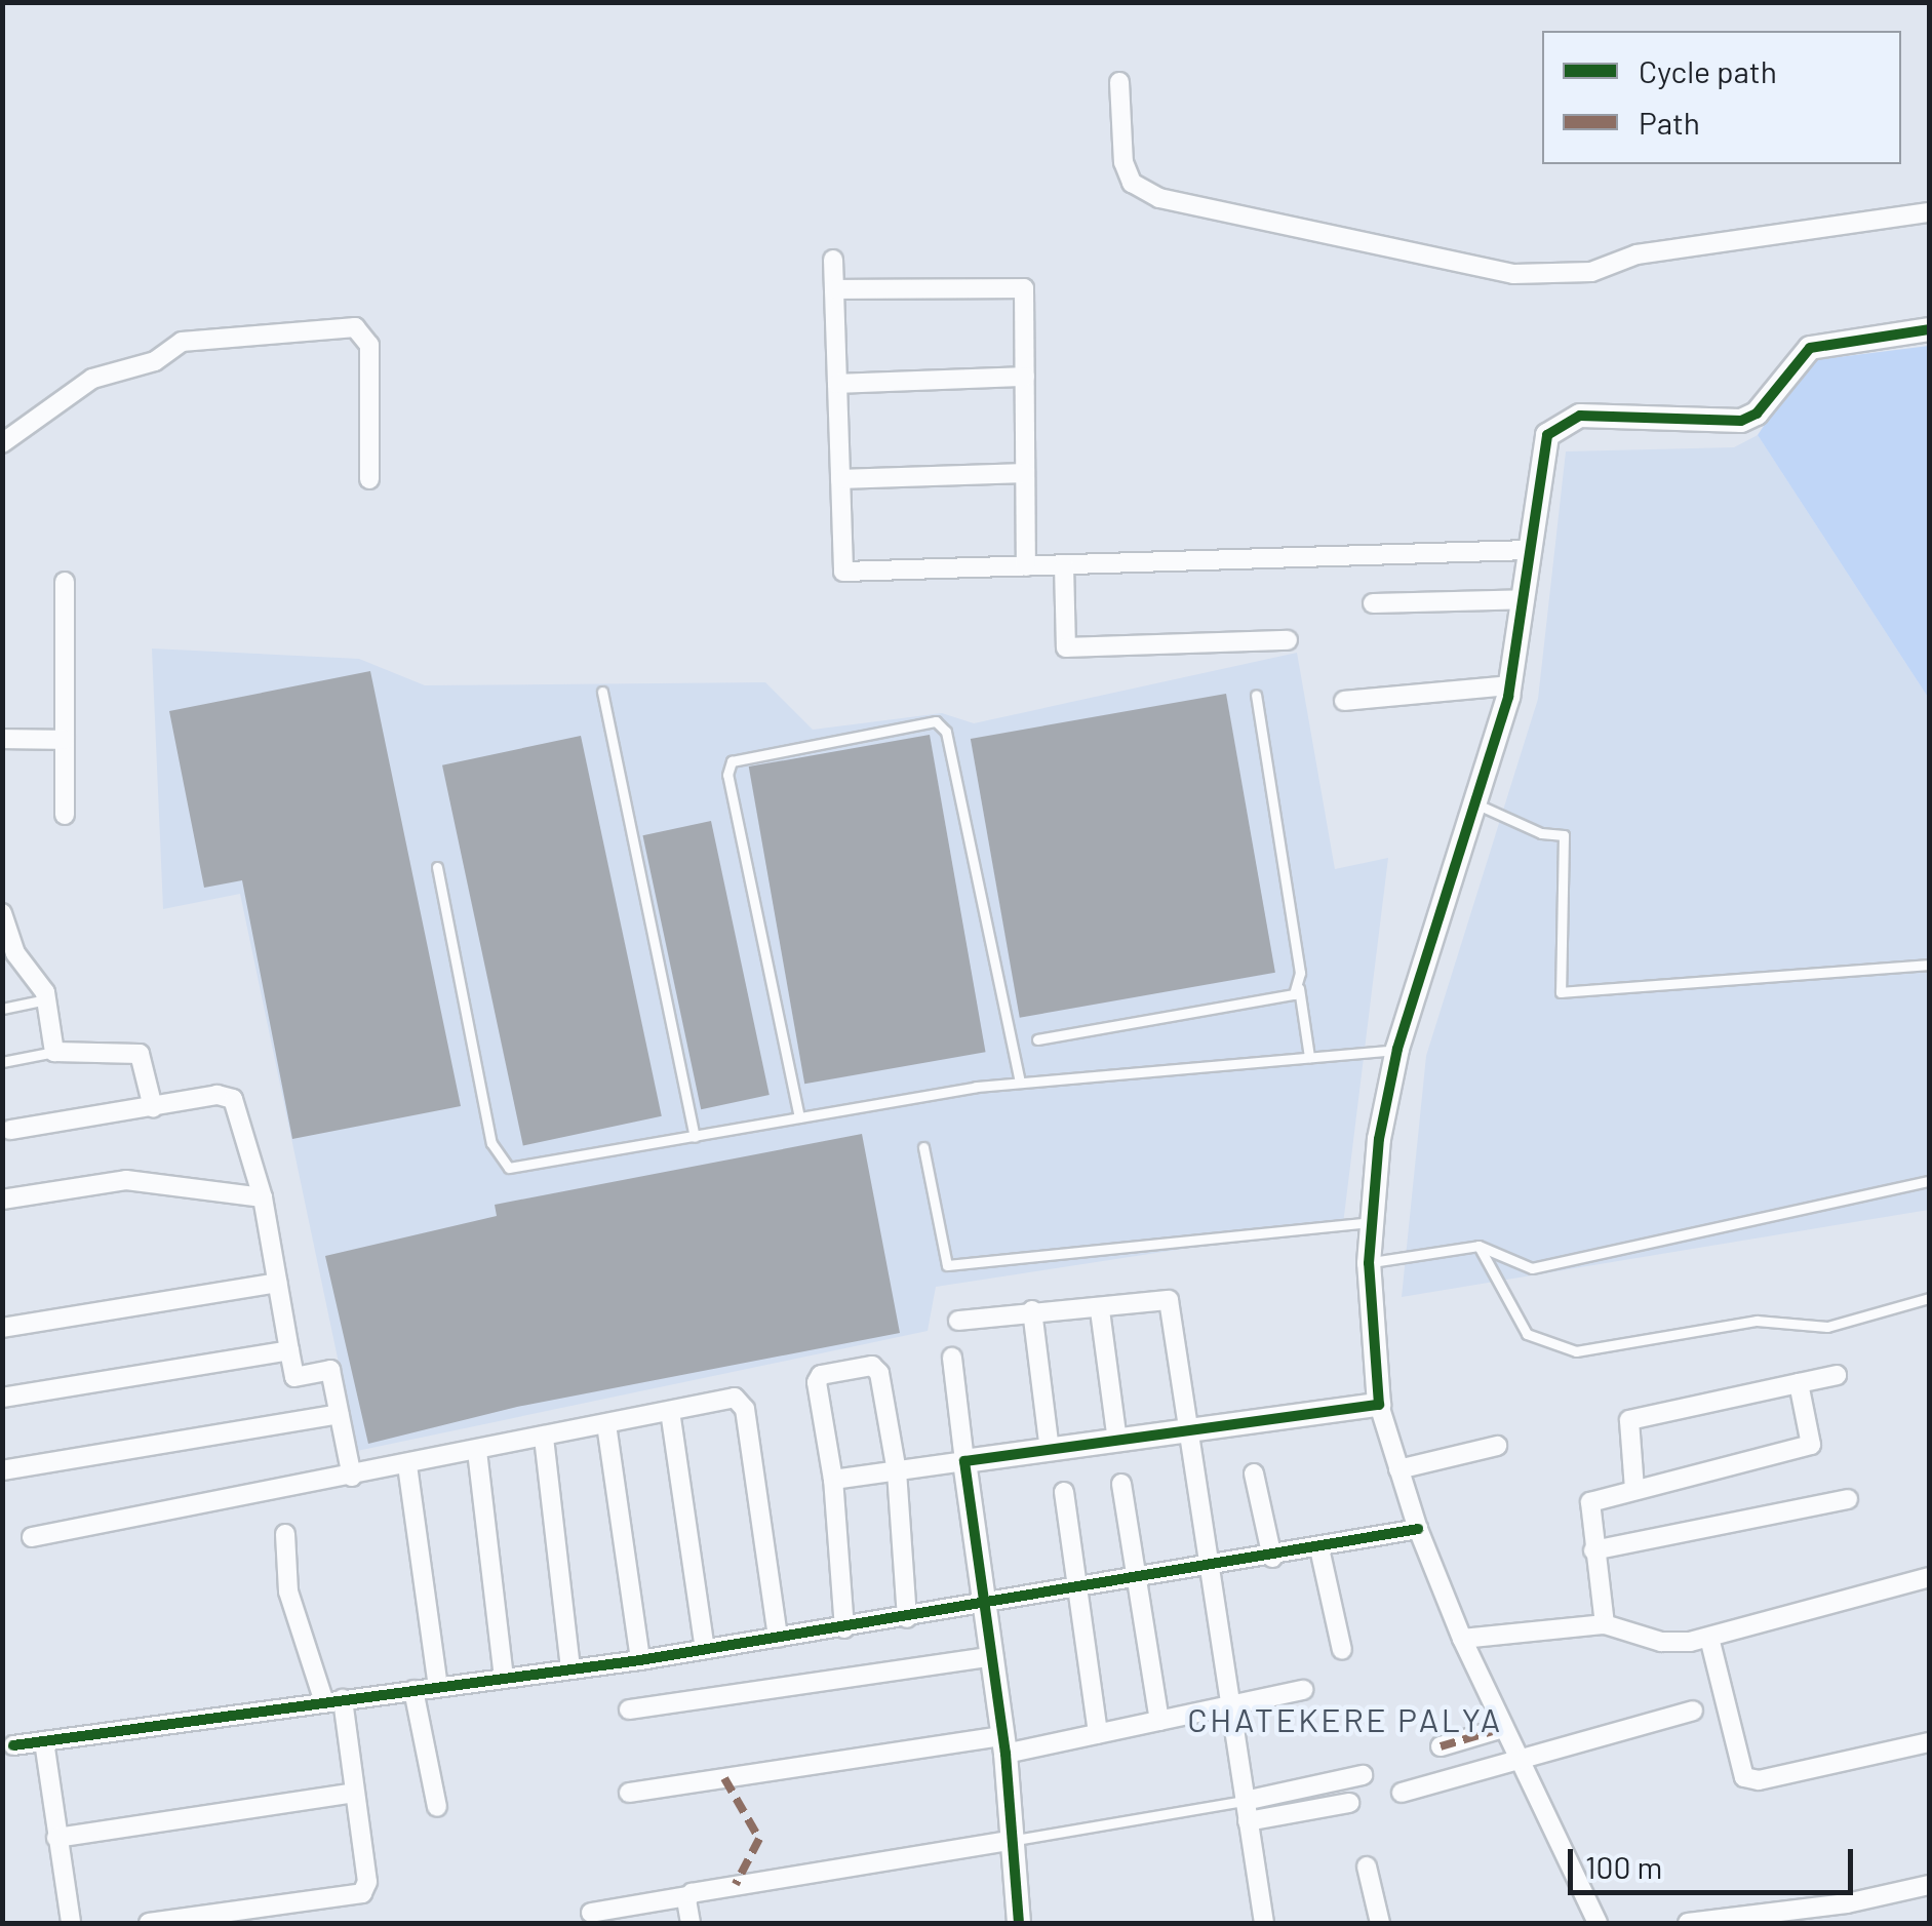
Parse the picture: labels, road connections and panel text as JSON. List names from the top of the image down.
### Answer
{
  "districts": ["CHATEKERE PALYA"],
  "legend": ["Cycle path", "Path"],
  "scale_bar": "100 m"
}
